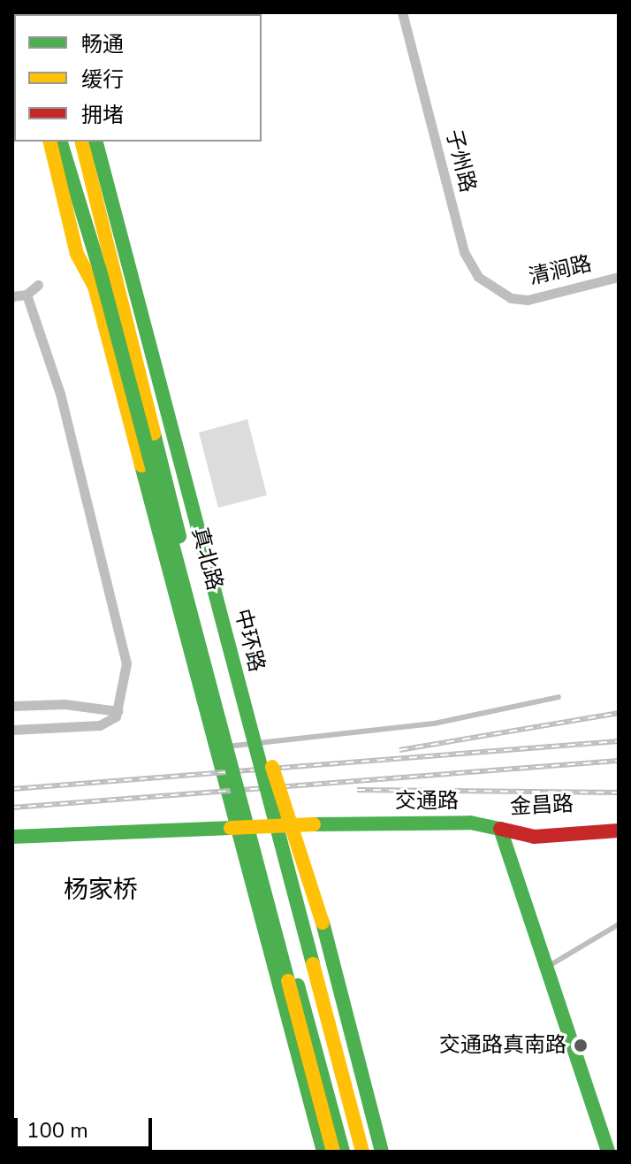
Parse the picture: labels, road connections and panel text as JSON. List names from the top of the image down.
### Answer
{
  "streets": {
    "main road": [
      "真北路",
      "中环路",
      "交通路",
      "金昌路"
    ],
    "street": ["子州路", "清涧路"]
  },
  "crossings": [
    ["子州路", "清涧路"],
    ["交通路", "金昌路"]
  ],
  "districts": ["杨家桥"],
  "places": ["交通路真南路"],
  "legend": ["畅通", "缓行", "拥堵"],
  "scale_bar": "100 m"
}
